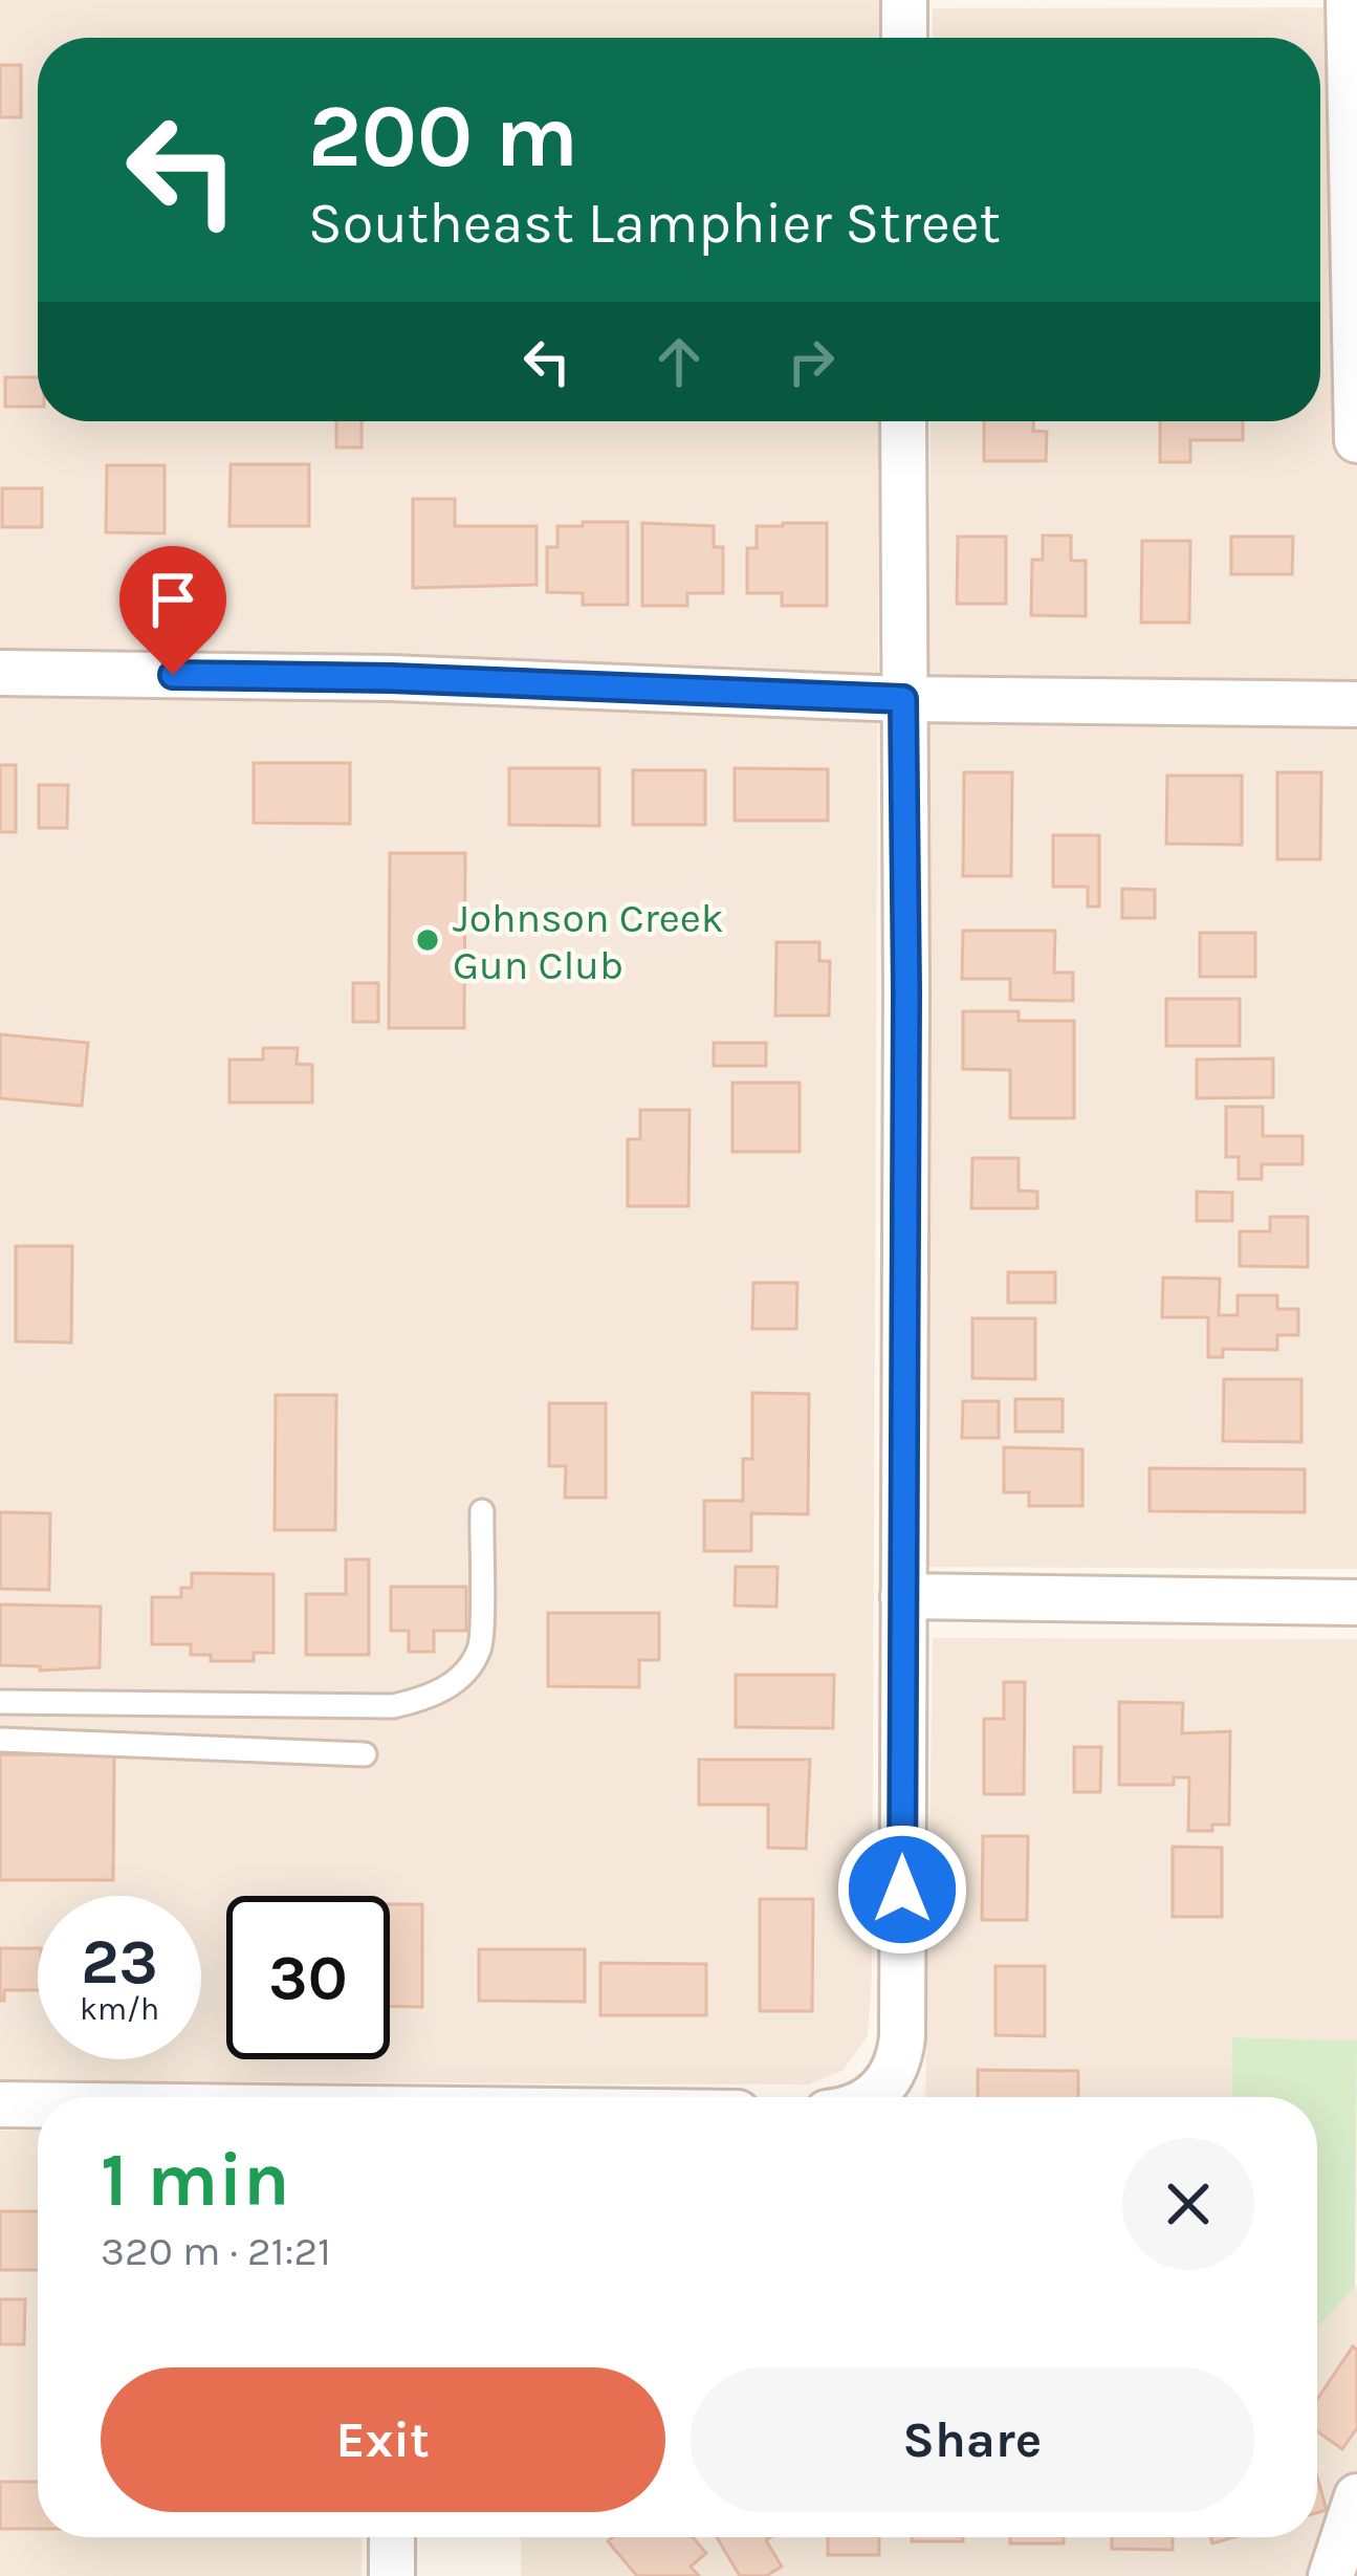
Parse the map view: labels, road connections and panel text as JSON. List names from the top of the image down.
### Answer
{
  "places": ["Johnson Creek Gun Club"],
  "page": {
    "turn": ["200 m", "Southeast Lamphier Street"],
    "speed": "23 km/h",
    "limit": "30",
    "heading": ["1 min", "320 m · 21:21"],
    "buttons": ["Exit", "Share"]
  }
}
